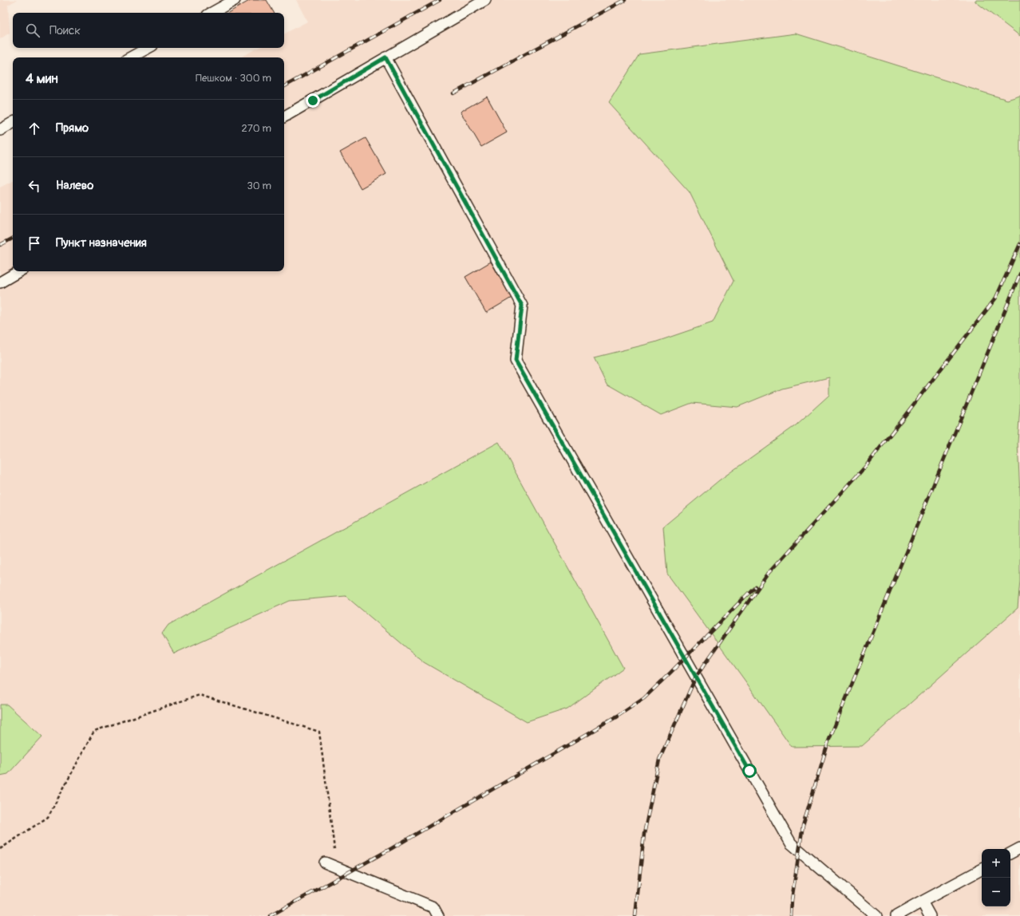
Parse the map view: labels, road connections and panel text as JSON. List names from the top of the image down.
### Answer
{
  "page": {
    "search": "Поиск",
    "heading": ["4 мин", "Пешком · 300 m"],
    "list": [
      ["Прямо", "270 m"],
      ["Налево", "30 m"],
      "Пункт назначения"
    ],
    "map_buttons": ["+", "−"]
  }
}
